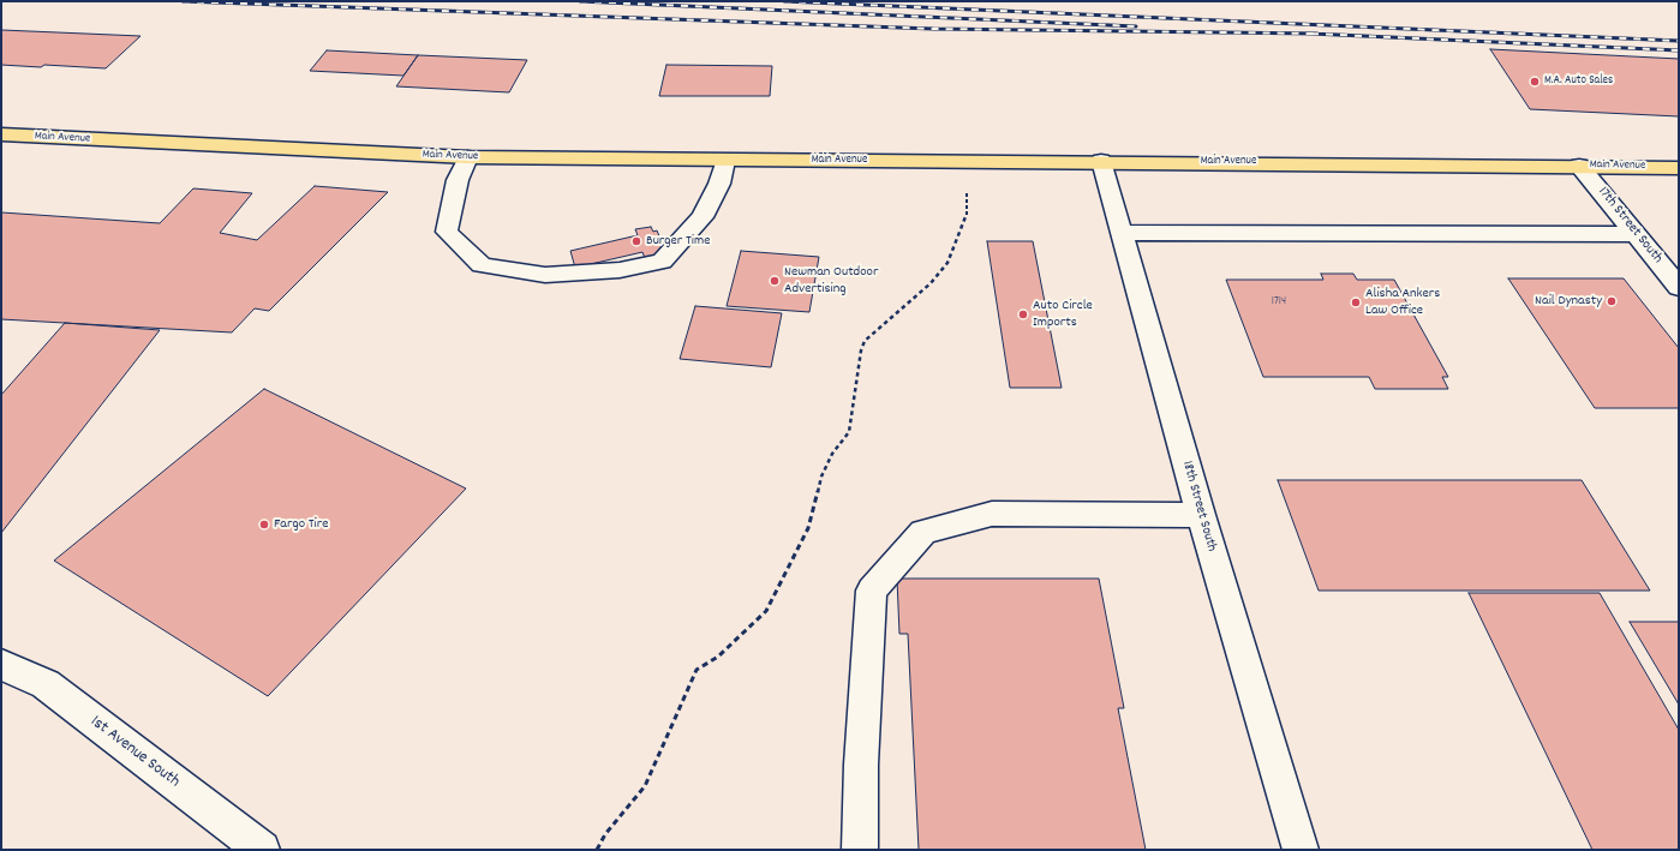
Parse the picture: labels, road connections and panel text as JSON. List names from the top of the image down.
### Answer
{
  "streets": {
    "main road": ["Main Avenue"],
    "street": ["17th Street South", "18th Street South", "1st Avenue South"]
  },
  "crossings": [
    ["Main Avenue", "17th Street South"],
    ["Main Avenue", "18th Street South"]
  ],
  "places": [
    "M.A. Auto Sales",
    "Burger Time",
    "Newman Outdoor Advertising",
    "Nail Dynasty",
    "Alisha Ankers Law Office",
    "Auto Circle Imports",
    "Fargo Tire"
  ],
  "house_numbers": ["1714"]
}
